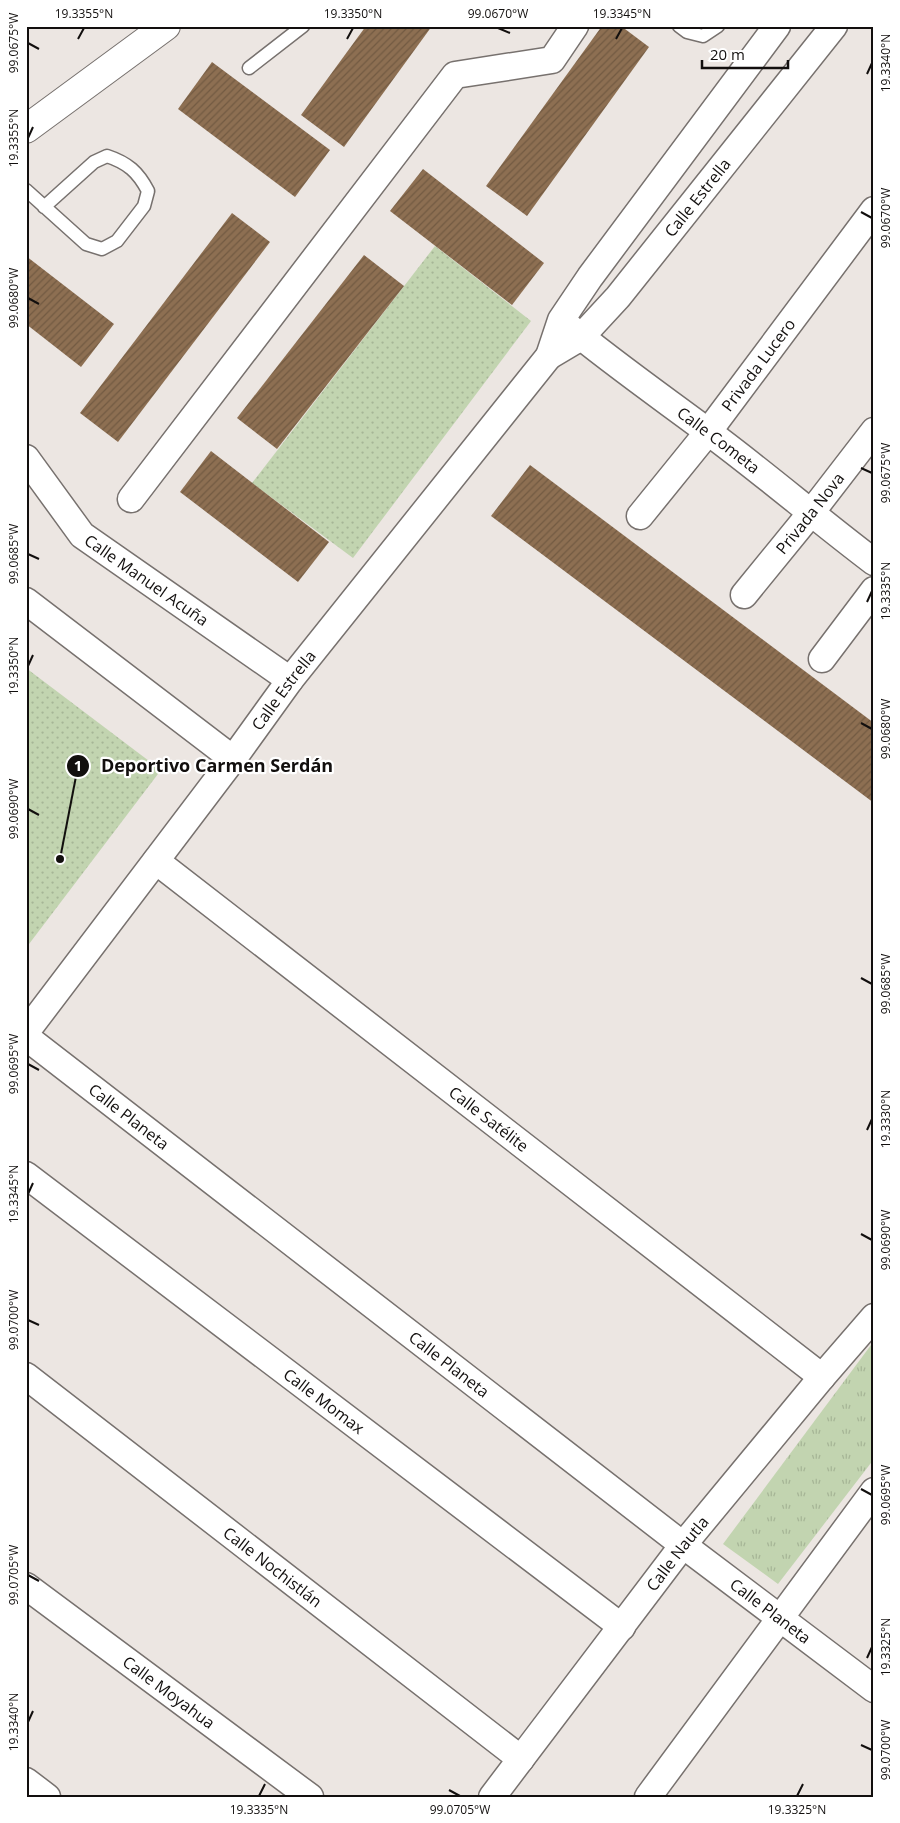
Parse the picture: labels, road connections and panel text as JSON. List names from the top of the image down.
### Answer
{
  "streets": {
    "street": [
      "Calle Estrella",
      "Privada Lucero",
      "Calle Cometa",
      "Privada Nova",
      "Calle Manuel Acuña",
      "Calle Planeta",
      "Calle Satélite",
      "Calle Momax",
      "Calle Nautla",
      "Calle Nochistlán",
      "Calle Moyahua"
    ]
  },
  "crossings": [
    ["Calle Estrella", "Calle Cometa"],
    ["Calle Estrella", "Calle Manuel Acuña"],
    ["Calle Estrella", "Calle Satélite"],
    ["Privada Lucero", "Calle Cometa"],
    ["Calle Cometa", "Privada Nova"],
    ["Calle Planeta", "Calle Nautla"],
    ["Calle Satélite", "Calle Nautla"],
    ["Calle Momax", "Calle Nautla"],
    ["Calle Nautla", "Calle Nochistlán"]
  ],
  "places": ["Deportivo Carmen Serdán"],
  "scale_bar": "20 m",
  "coordinates": [
    "19.3355°N",
    "19.3350°N",
    "99.0670°W",
    "19.3345°N",
    "99.0675°W",
    "19.3340°N",
    "99.0680°W",
    "99.0685°W",
    "19.3335°N",
    "99.0690°W",
    "99.0695°W",
    "19.3330°N",
    "99.0700°W",
    "99.0705°W",
    "19.3325°N"
  ]
}
